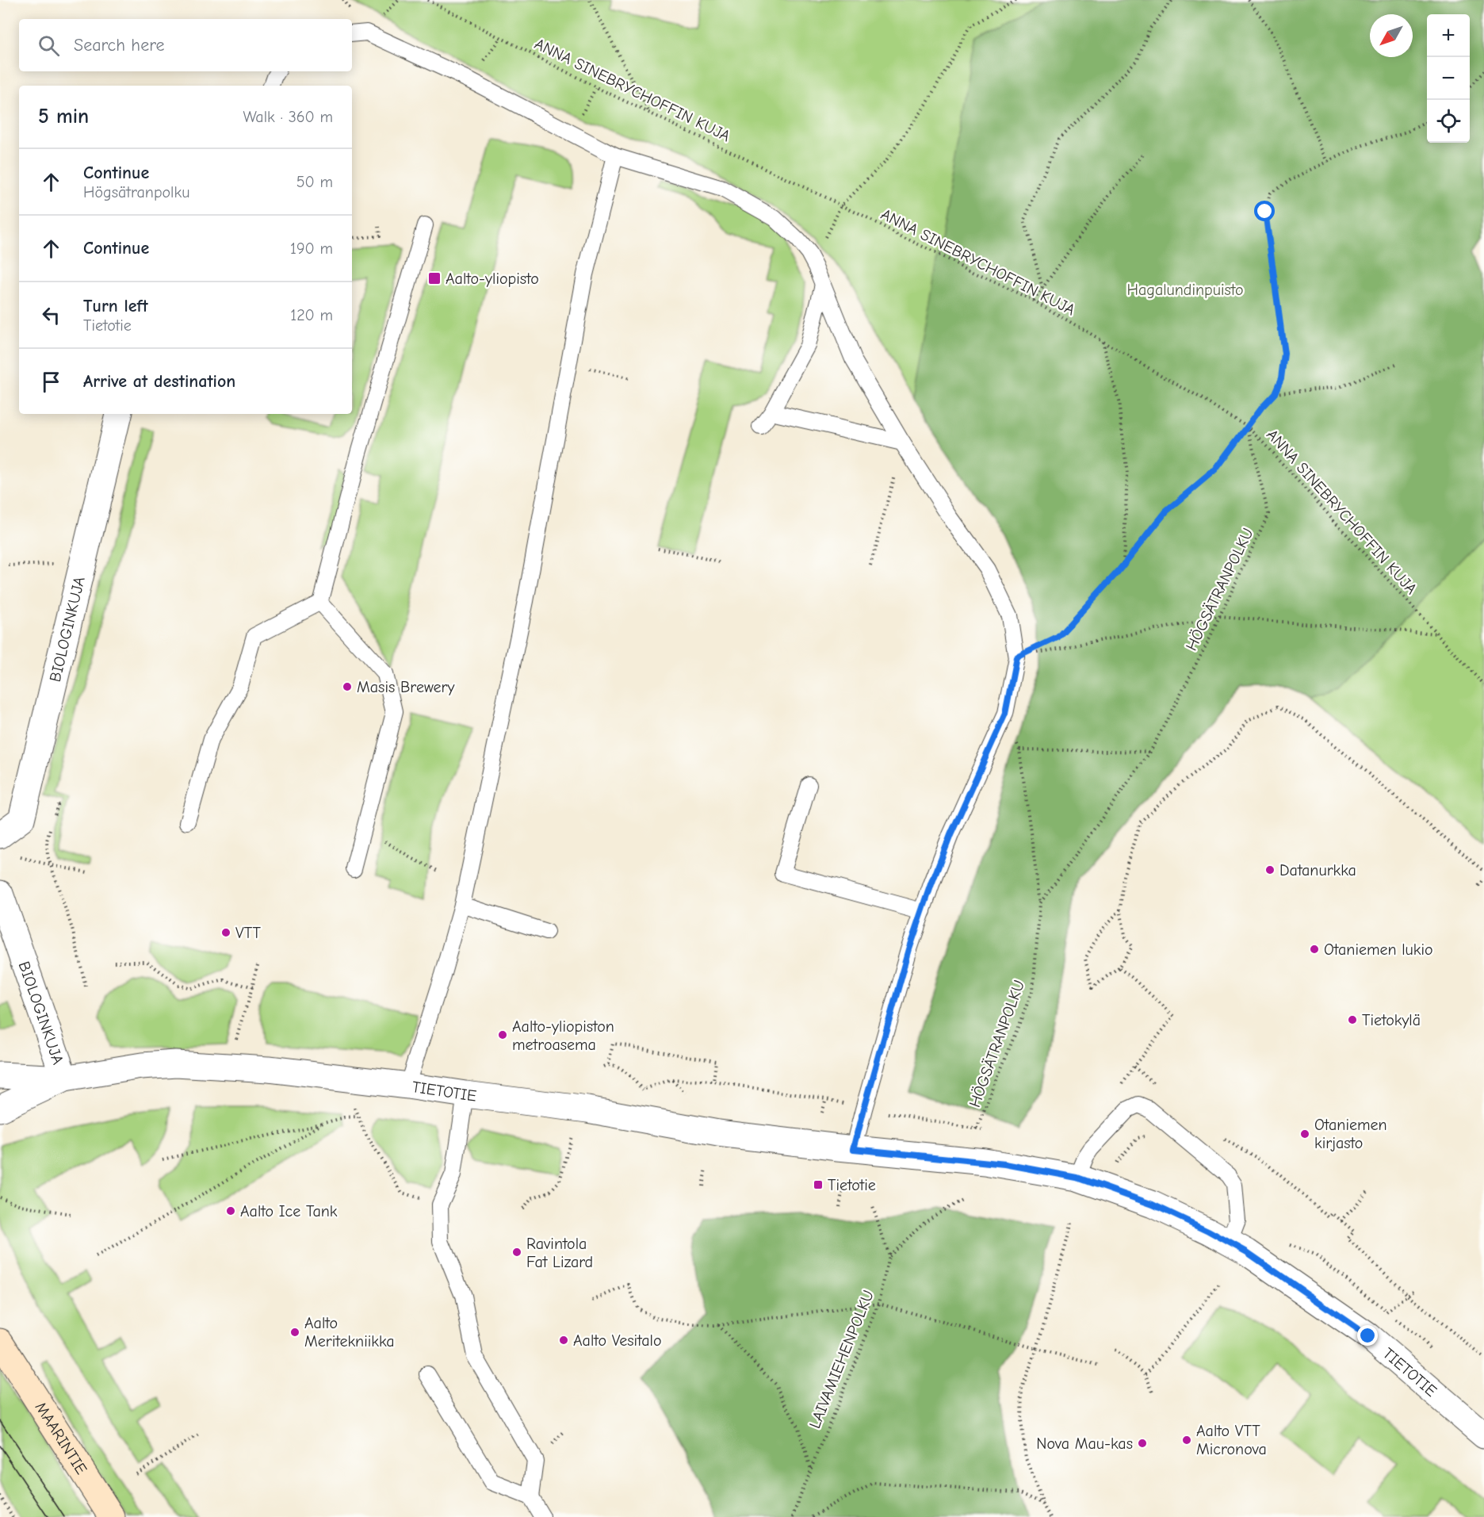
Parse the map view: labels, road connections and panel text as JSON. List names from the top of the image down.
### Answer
{
  "streets": {
    "street": ["BIOLOGINKUJA", "TIETOTIE", "MAARINTIE"],
    "path": ["ANNA SINEBRYCHOFFIN KUJA", "HÖGSÄTRANPOLKU", "LAIVAMIEHENPOLKU"]
  },
  "crossings": [
    ["ANNA SINEBRYCHOFFIN KUJA", "HÖGSÄTRANPOLKU"],
    ["BIOLOGINKUJA", "TIETOTIE"]
  ],
  "parks": ["Hagalundinpuisto"],
  "places": {
    "transit": ["Aalto-yliopisto", "Tietotie"],
    "other": [
      "Masis Brewery",
      "Datanurkka",
      "VTT",
      "Otaniemen lukio",
      "Tietokylä",
      "Aalto-yliopiston metroasema",
      "Otaniemen kirjasto",
      "Aalto Ice Tank",
      "Ravintola Fat Lizard",
      "Aalto Meritekniikka",
      "Aalto Vesitalo",
      "Aalto VTT Micronova",
      "Nova Mau-kas"
    ]
  },
  "north": "bottom left",
  "page": {
    "map_buttons": ["+", "−"],
    "search": "Search here",
    "heading": ["5 min", "Walk · 360 m"],
    "list": [
      ["Continue", "Högsätranpolku", "50 m"],
      ["Continue", "190 m"],
      ["Turn left", "Tietotie", "120 m"],
      "Arrive at destination"
    ]
  }
}
